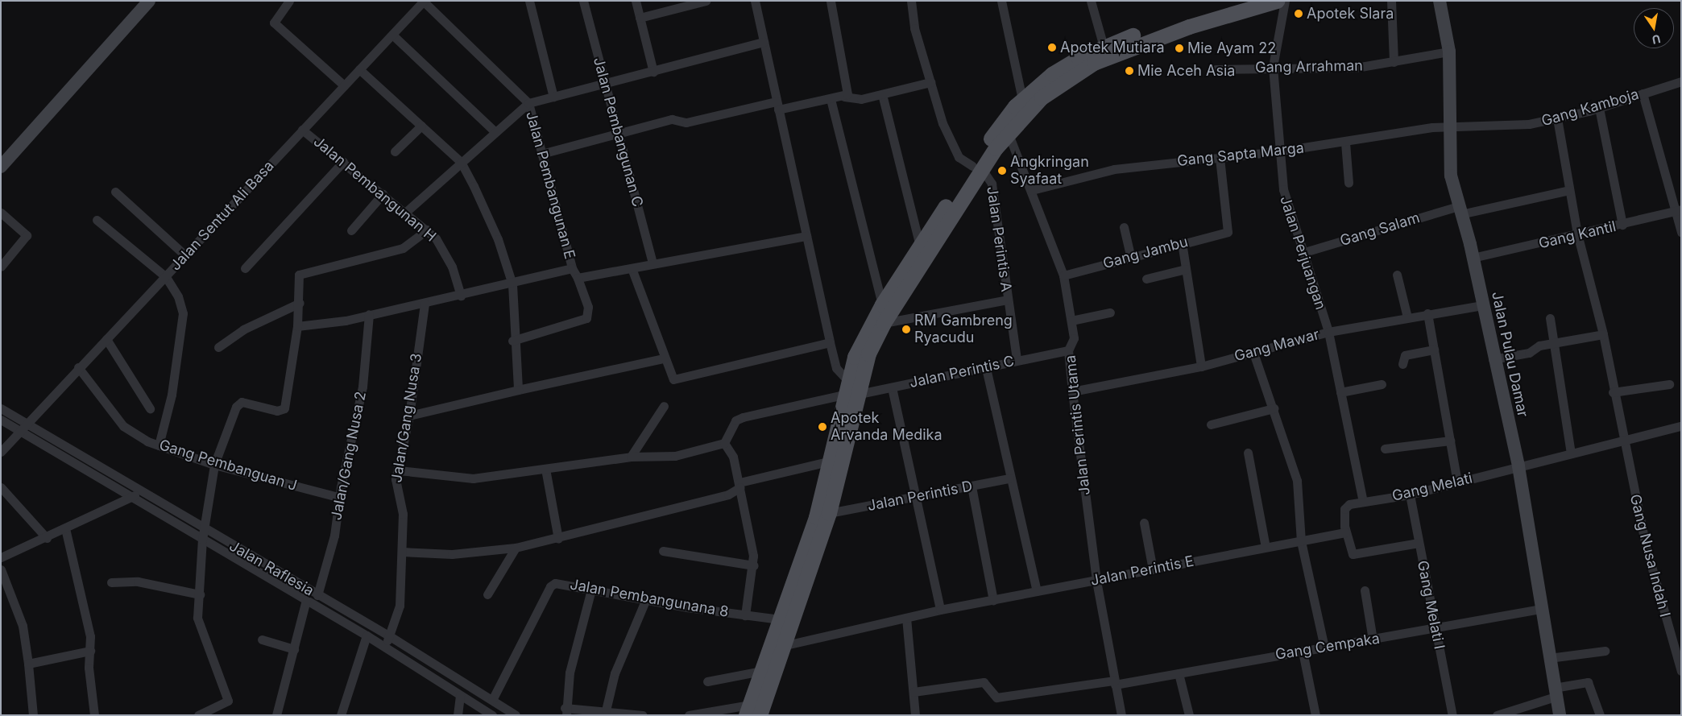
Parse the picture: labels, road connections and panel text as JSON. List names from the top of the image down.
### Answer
{
  "streets": {
    "street": [
      "Gang Arrahman",
      "Gang Kamboja",
      "Jalan Pembangunan C",
      "Gang Sapta Marga",
      "Jalan Pembangunan E",
      "Jalan Pembangunan H",
      "Jalan Sentut Ali Basa",
      "Gang Salam",
      "Gang Kantil",
      "Jalan Perintis A",
      "Gang Jambu",
      "Jalan Perjuangan",
      "Gang Mawar",
      "Jalan Pulau Damar",
      "Jalan Perintis C",
      "Jalan/Gang Nusa 3",
      "Jalan Perintis Utama",
      "Jalan/Gang Nusa 2",
      "Gang Pembanguan J",
      "Gang Melati",
      "Jalan Perintis D",
      "Gang Nusa Indah I",
      "Jalan Raflesia",
      "Jalan Perintis E",
      "Jalan Pembangunana 8",
      "Gang Melati I",
      "Gang Cempaka"
    ]
  },
  "crossings": [
    ["Gang Arrahman", "Jalan Perjuangan"],
    ["Gang Arrahman", "Jalan Pulau Damar"],
    ["Gang Kamboja", "Gang Sapta Marga"],
    ["Gang Kamboja", "Jalan Pulau Damar"],
    ["Gang Kamboja", "Gang Nusa Indah I"],
    ["Gang Sapta Marga", "Gang Jambu"],
    ["Gang Sapta Marga", "Jalan Perjuangan"],
    ["Gang Sapta Marga", "Jalan Pulau Damar"],
    ["Gang Sapta Marga", "Jalan Perintis Utama"],
    ["Jalan Pembangunan E", "Jalan Sentut Ali Basa"],
    ["Jalan Pembangunan H", "Jalan Sentut Ali Basa"],
    ["Jalan Sentut Ali Basa", "Gang Pembanguan J"],
    ["Jalan Sentut Ali Basa", "Jalan Raflesia"],
    ["Gang Salam", "Jalan Perjuangan"],
    ["Gang Salam", "Jalan Pulau Damar"],
    ["Gang Salam", "Gang Nusa Indah I"],
    ["Gang Kantil", "Jalan Pulau Damar"],
    ["Gang Kantil", "Gang Nusa Indah I"],
    ["Jalan Perintis A", "Jalan Perintis C"],
    ["Gang Jambu", "Jalan Perintis Utama"],
    ["Jalan Perjuangan", "Gang Mawar"],
    ["Jalan Perjuangan", "Gang Melati"],
    ["Gang Mawar", "Jalan Pulau Damar"],
    ["Gang Mawar", "Jalan Perintis Utama"],
    ["Jalan Pulau Damar", "Gang Melati"],
    ["Jalan Pulau Damar", "Gang Cempaka"],
    ["Jalan Perintis C", "Jalan Perintis Utama"],
    ["Jalan/Gang Nusa 3", "Jalan Raflesia"],
    ["Jalan Perintis Utama", "Jalan Perintis E"],
    ["Jalan Perintis Utama", "Gang Cempaka"],
    ["Jalan/Gang Nusa 2", "Gang Pembanguan J"],
    ["Jalan/Gang Nusa 2", "Jalan Raflesia"],
    ["Gang Melati", "Gang Nusa Indah I"],
    ["Gang Melati", "Jalan Perintis E"],
    ["Gang Melati", "Gang Melati I"],
    ["Jalan Raflesia", "Jalan Pembangunana 8"],
    ["Gang Melati I", "Gang Cempaka"]
  ],
  "places": [
    "Apotek Slara",
    "Apotek Mutiara",
    "Mie Ayam 22",
    "Mie Aceh Asia",
    "Angkringan Syafaat",
    "RM Gambreng Ryacudu",
    "Apotek Arvanda Medika"
  ],
  "north": "bottom"
}
